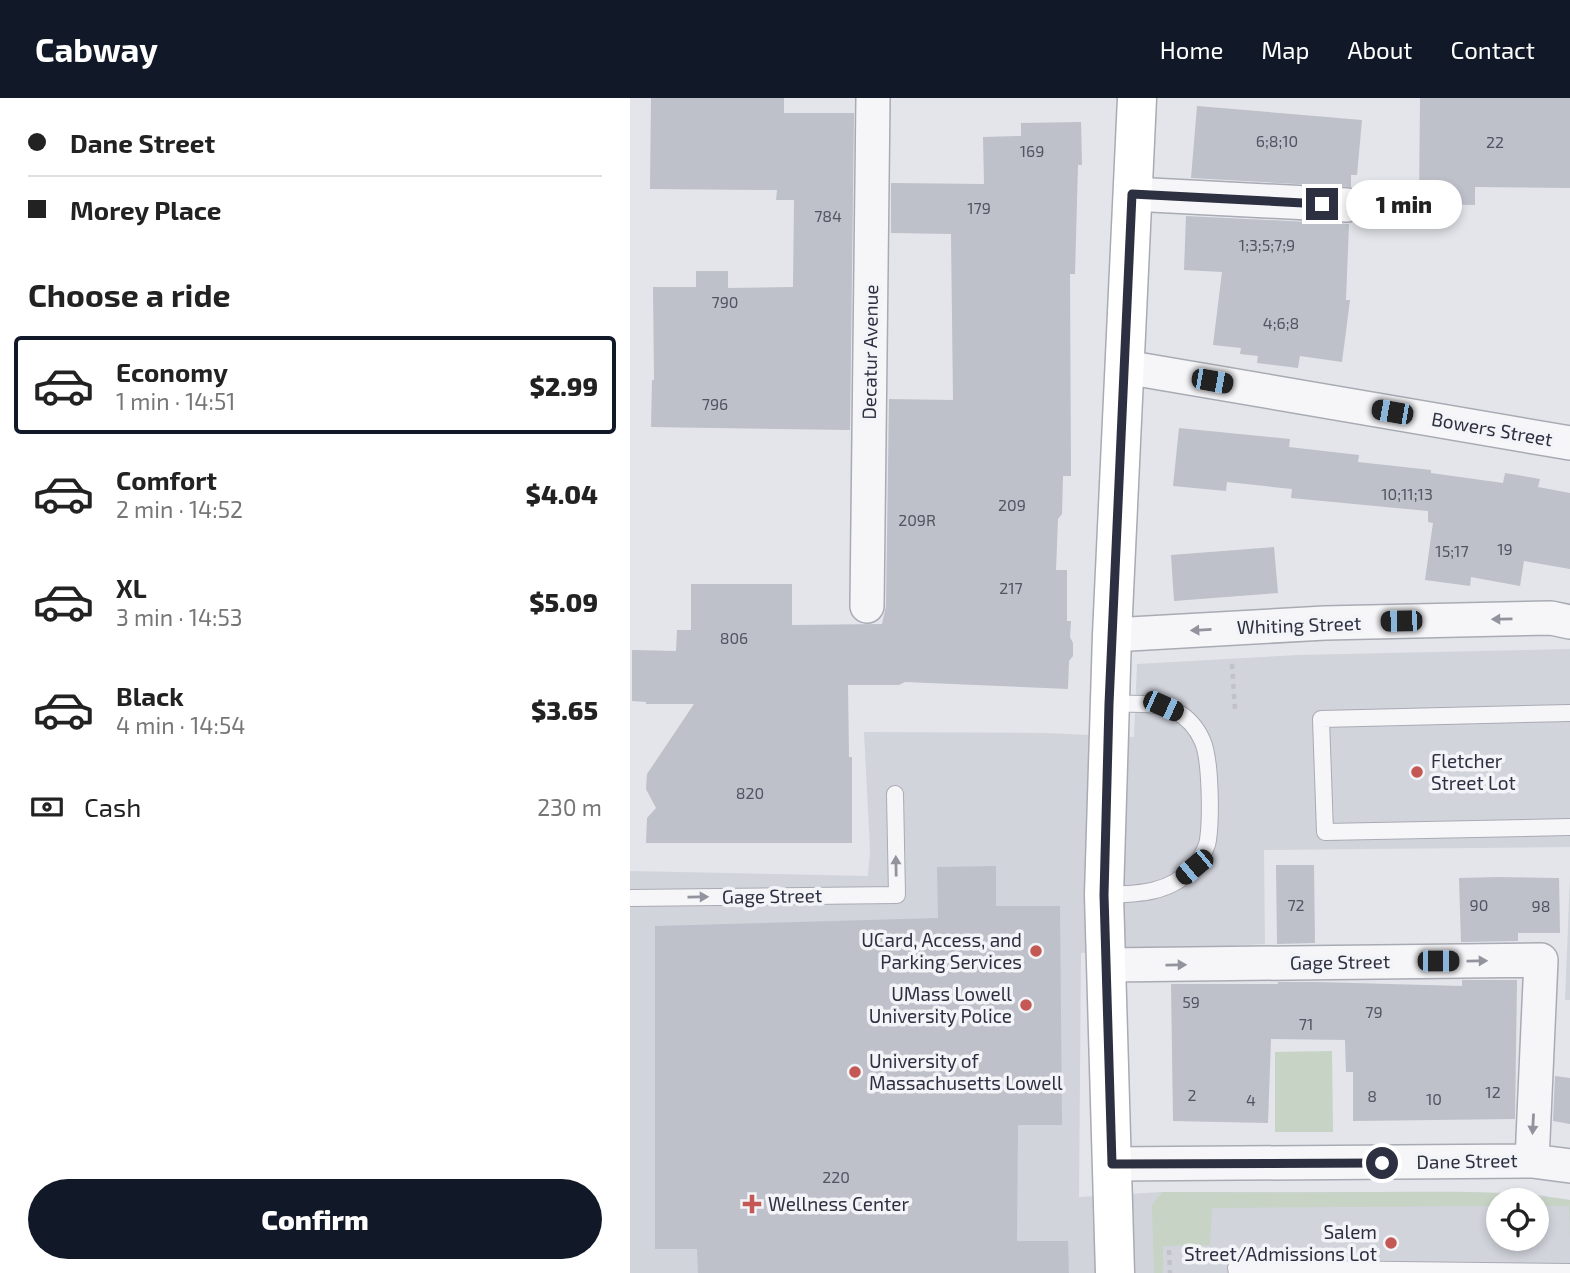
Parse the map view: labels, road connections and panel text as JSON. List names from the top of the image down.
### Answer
{
  "streets": {
    "street": [
      "Decatur Avenue",
      "Bowers Street",
      "Whiting Street",
      "Gage Street",
      "Dane Street"
    ]
  },
  "crossings": [
    ["Gage Street", "Dane Street"]
  ],
  "one_way": ["Whiting Street"],
  "places": {
    "other": [
      "Fletcher Street Lot",
      "UCard, Access, and Parking Services",
      "UMass Lowell University Police",
      "University of Massachusetts Lowell",
      "Salem Street/Admissions Lot"
    ],
    "health": ["Wellness Center"]
  },
  "house_numbers": [
    "6;8;10",
    "22",
    "169",
    "179",
    "784",
    "1;3;5;7;9",
    "790",
    "4;6;8",
    "796",
    "10;11;13",
    "209",
    "209R",
    "19",
    "15;17",
    "217",
    "806",
    "820",
    "72",
    "90",
    "98",
    "59",
    "79",
    "71",
    "12",
    "2",
    "8",
    "10",
    "4",
    "220"
  ],
  "page": {
    "header": "Cabway",
    "nav": [
      "Home",
      "Map",
      "About",
      "Contact"
    ],
    "banner": ["Dane Street", "Morey Place"],
    "bubble": "1 min",
    "heading": "Choose a ride",
    "list": [
      {
        "name": "Economy",
        "note": "1 min · 14:51",
        "value": "$2.99"
      },
      {
        "name": "Comfort",
        "note": "2 min · 14:52",
        "value": "$4.04"
      },
      {
        "name": "XL",
        "note": "3 min · 14:53",
        "value": "$5.09"
      },
      {
        "name": "Black",
        "note": "4 min · 14:54",
        "value": "$3.65"
      }
    ],
    "pay": ["Cash", "230 m"],
    "buttons": "Confirm"
  }
}
